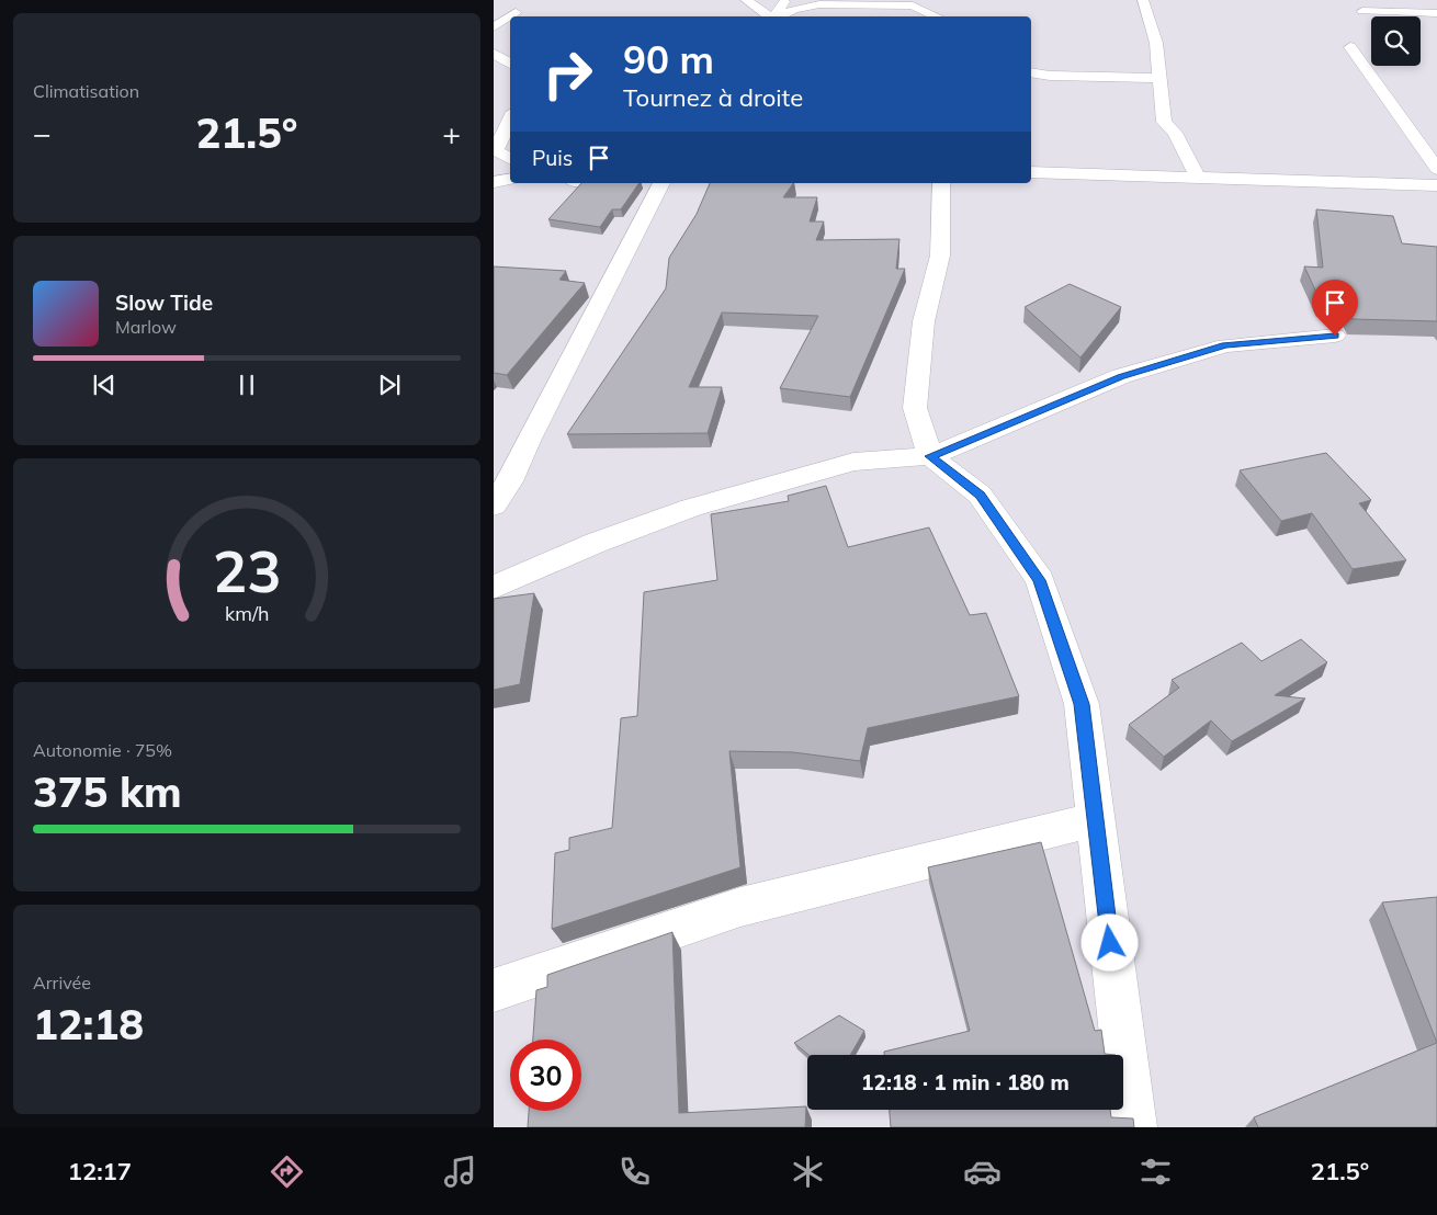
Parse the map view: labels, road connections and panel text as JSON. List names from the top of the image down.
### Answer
{
  "page": {
    "tile": [
      "Climatisation",
      ["Autonomie · 75%", "375 km"],
      ["Arrivée", "12:18"]
    ],
    "turn": ["90 m", "Tournez à droite"],
    "heat": ["−", "21.5°", "+"],
    "then": "Puis",
    "song": ["Slow Tide", "Marlow"],
    "limit": "30",
    "trip": "12:18 · 1 min · 180 m",
    "tabs": ["12:17", "21.5°"],
    "gauge": ["23", "km/h"]
  }
}
